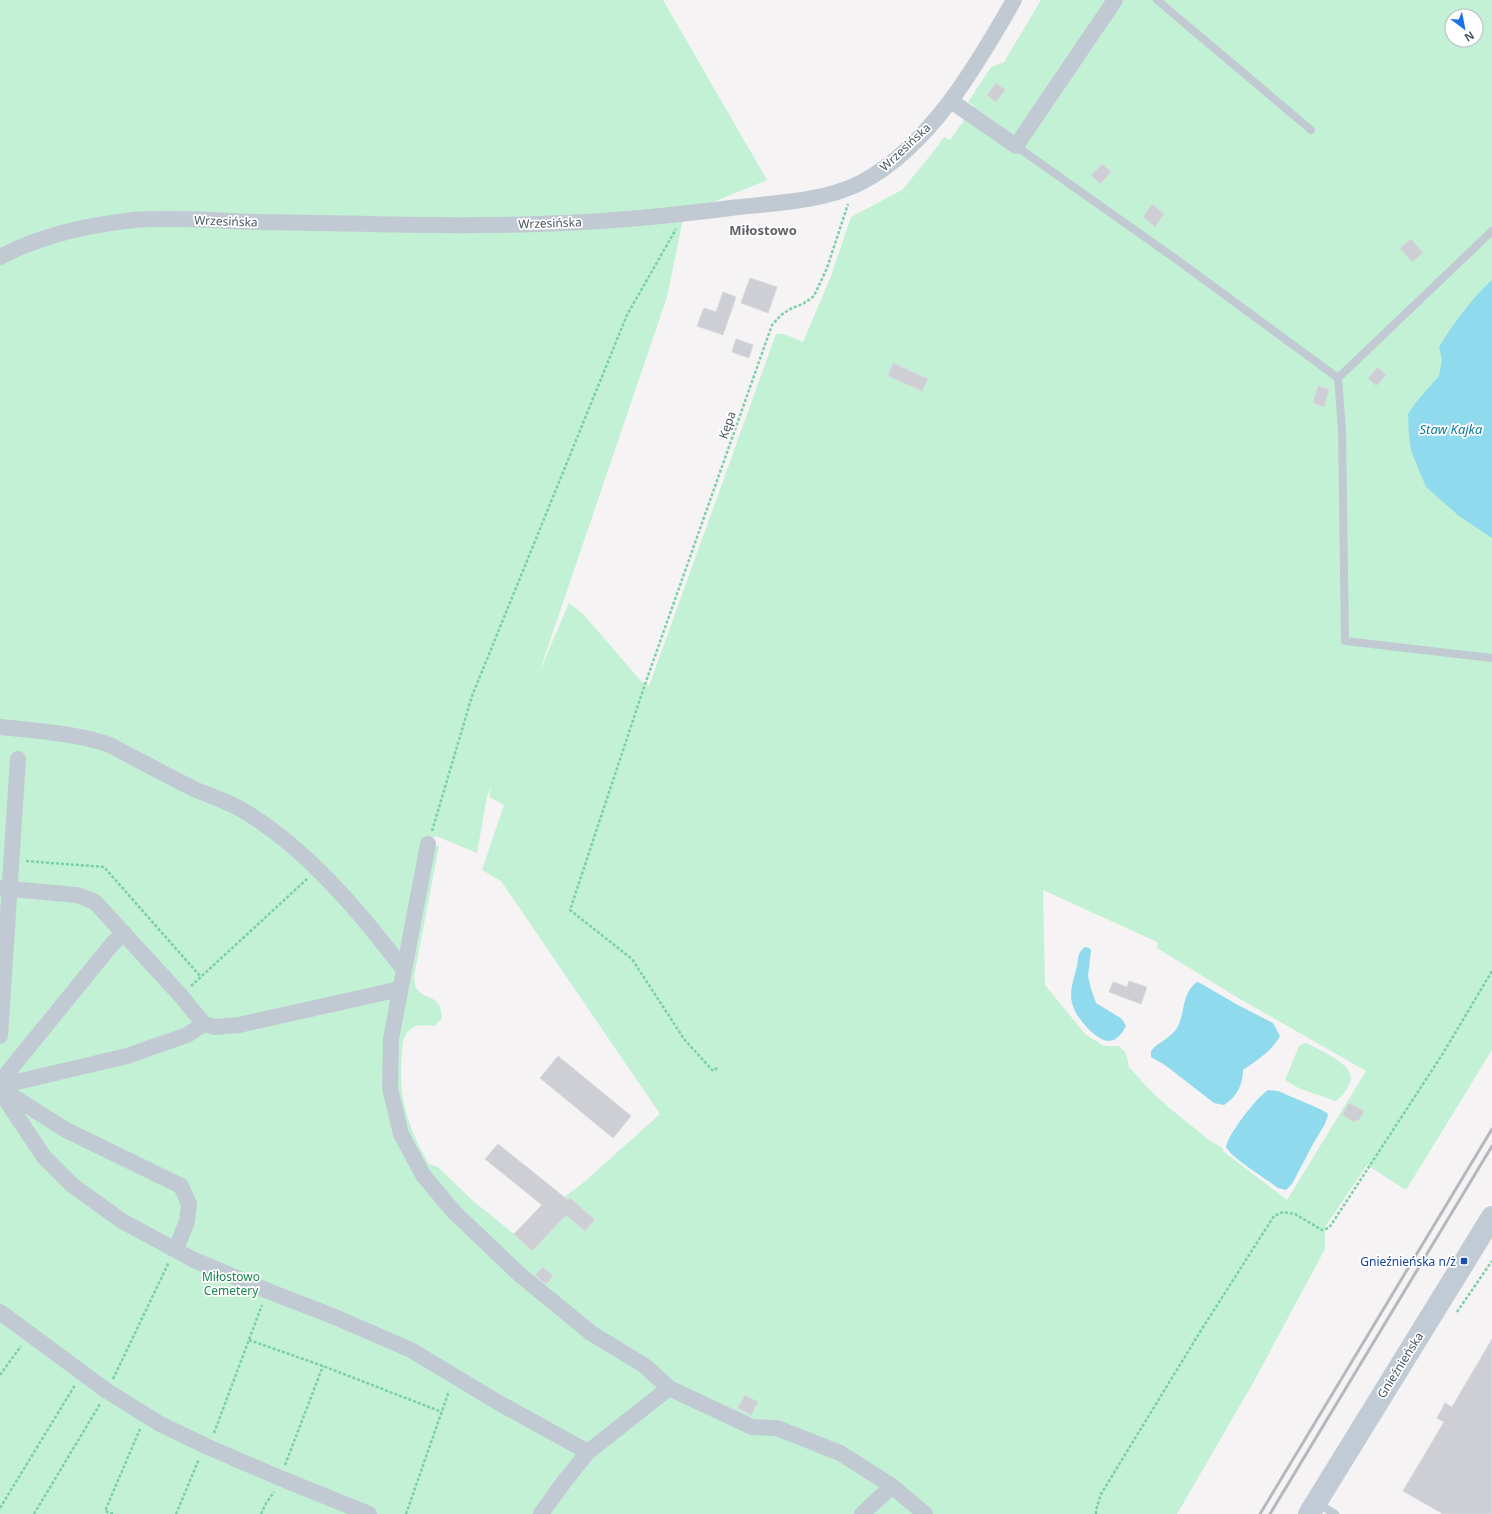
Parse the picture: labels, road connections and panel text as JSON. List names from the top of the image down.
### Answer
{
  "streets": {
    "street": ["Wrzesińska", "Gnieźnieńska"],
    "path": ["Kępa"]
  },
  "crossings": [
    ["Wrzesińska", "Kępa"]
  ],
  "districts": ["Miłostowo"],
  "water": ["Staw Kajka"],
  "parks": ["Miłostowo Cemetery"],
  "places": {
    "transit": ["Gnieźnieńska n/ż"]
  },
  "north": "bottom right"
}
